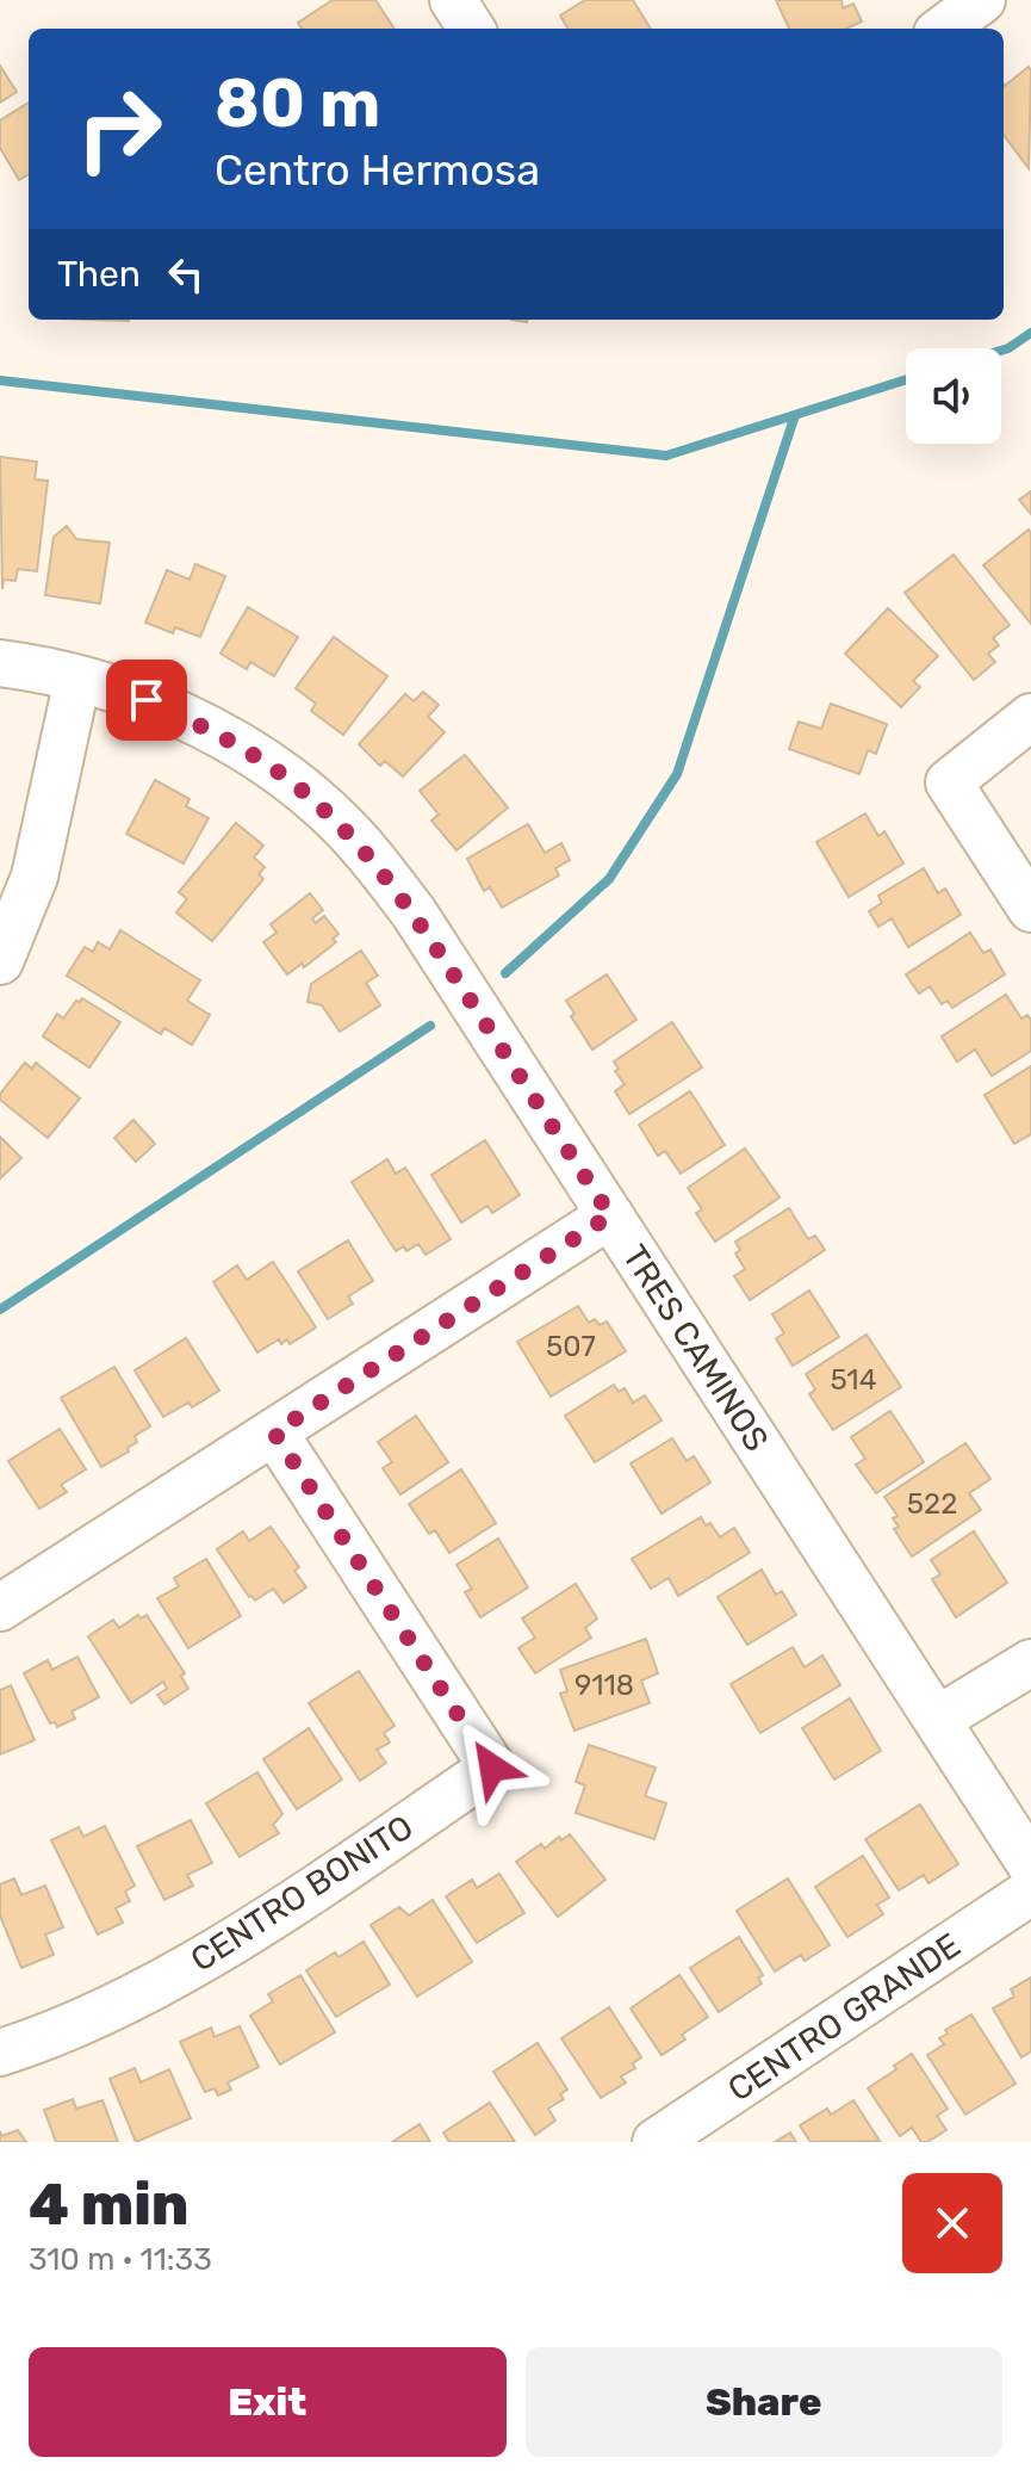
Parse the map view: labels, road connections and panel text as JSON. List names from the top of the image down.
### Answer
{
  "streets": {
    "street": ["TRES CAMINOS", "CENTRO BONITO", "CENTRO GRANDE"]
  },
  "house_numbers": [
    "507",
    "514",
    "522",
    "9118"
  ],
  "page": {
    "turn": ["80 m", "Centro Hermosa"],
    "then": "Then",
    "heading": ["4 min", "310 m · 11:33"],
    "buttons": ["Exit", "Share"]
  }
}
